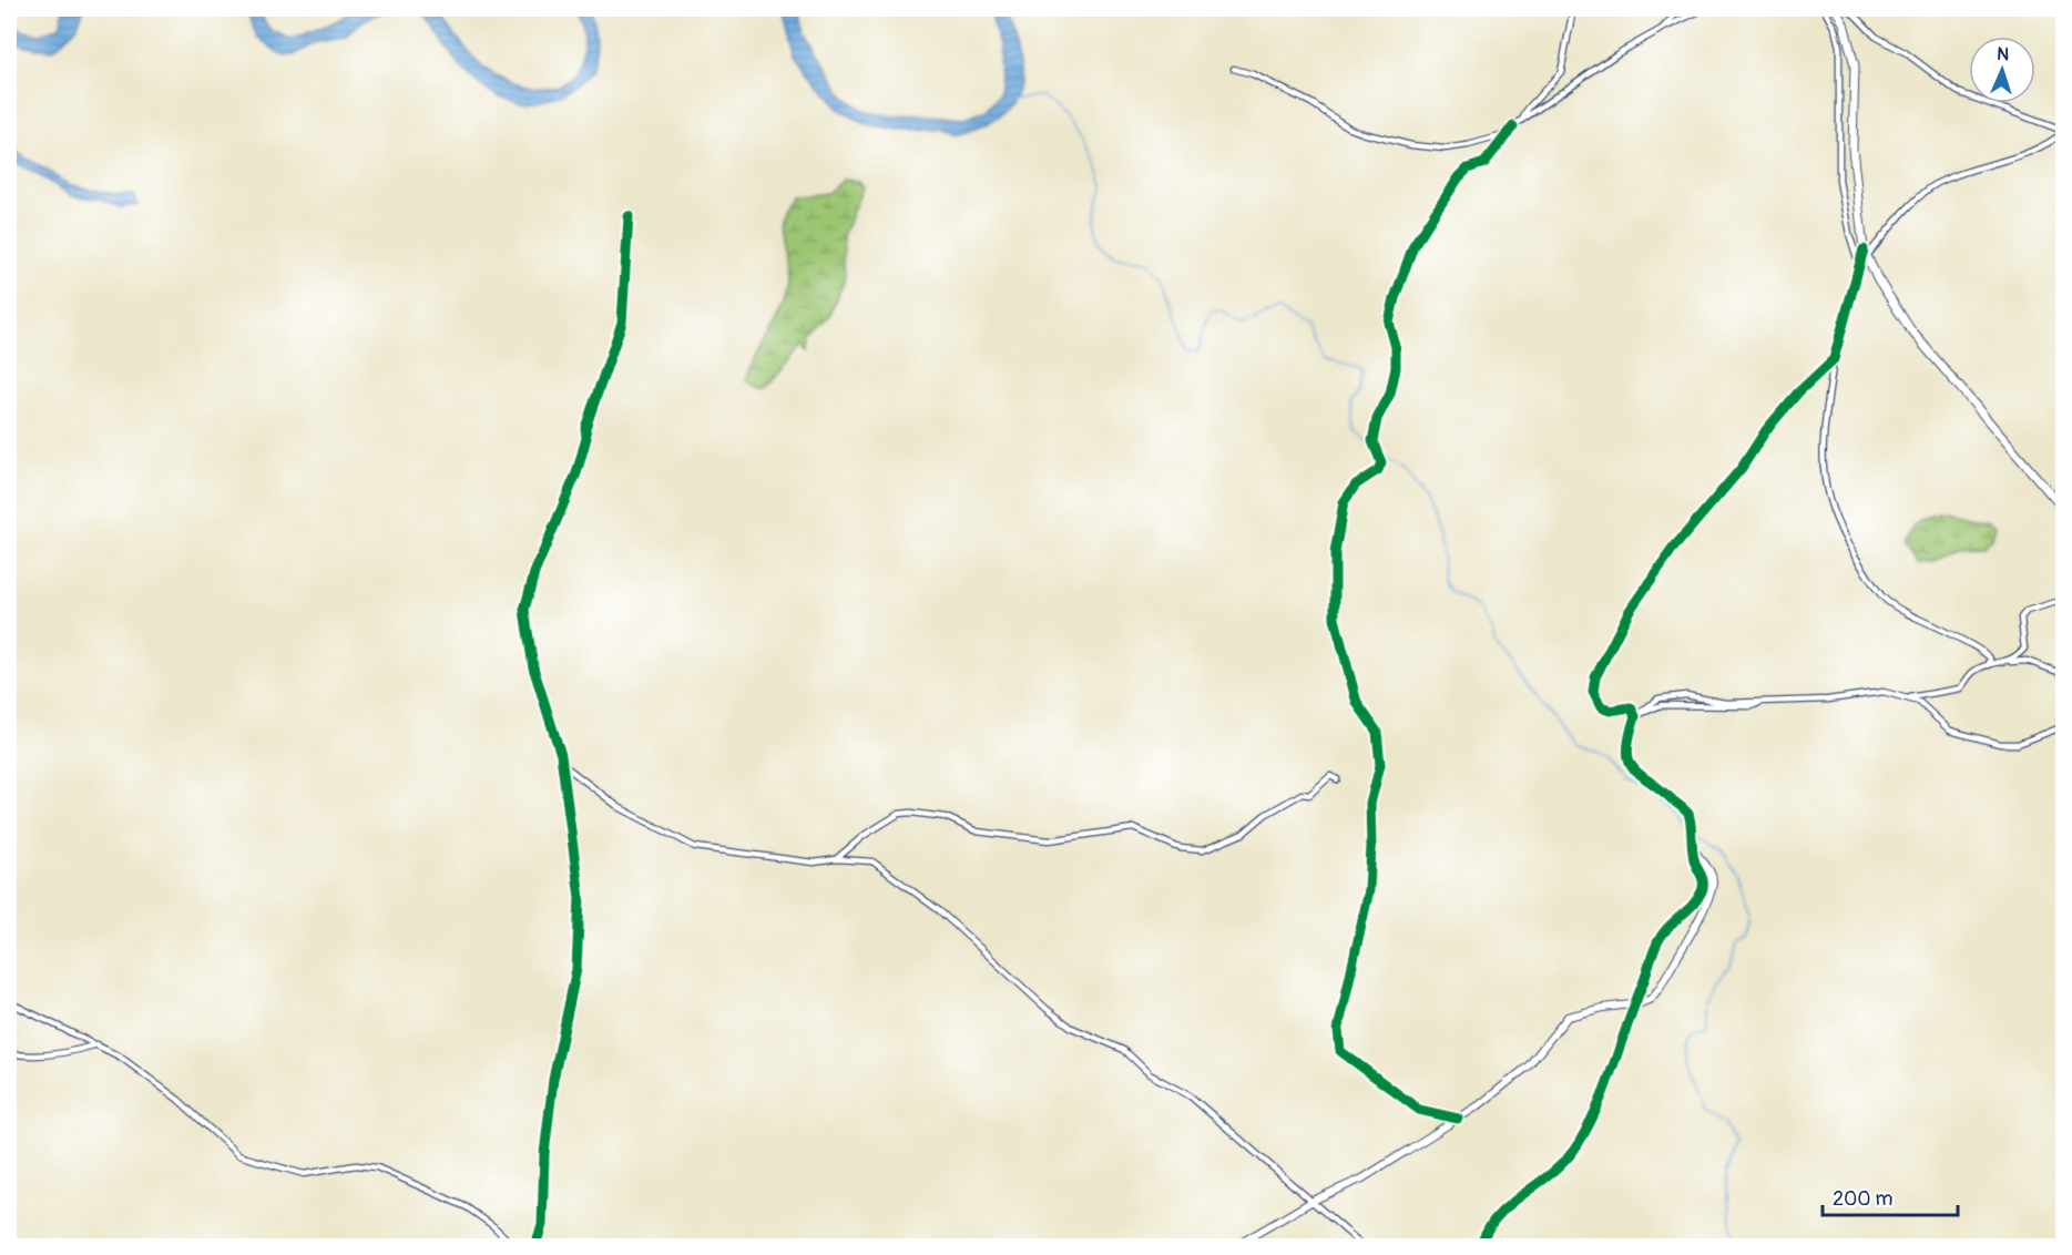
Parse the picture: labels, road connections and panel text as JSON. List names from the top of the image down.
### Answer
{
  "scale_bar": "200 m",
  "north": "top"
}
